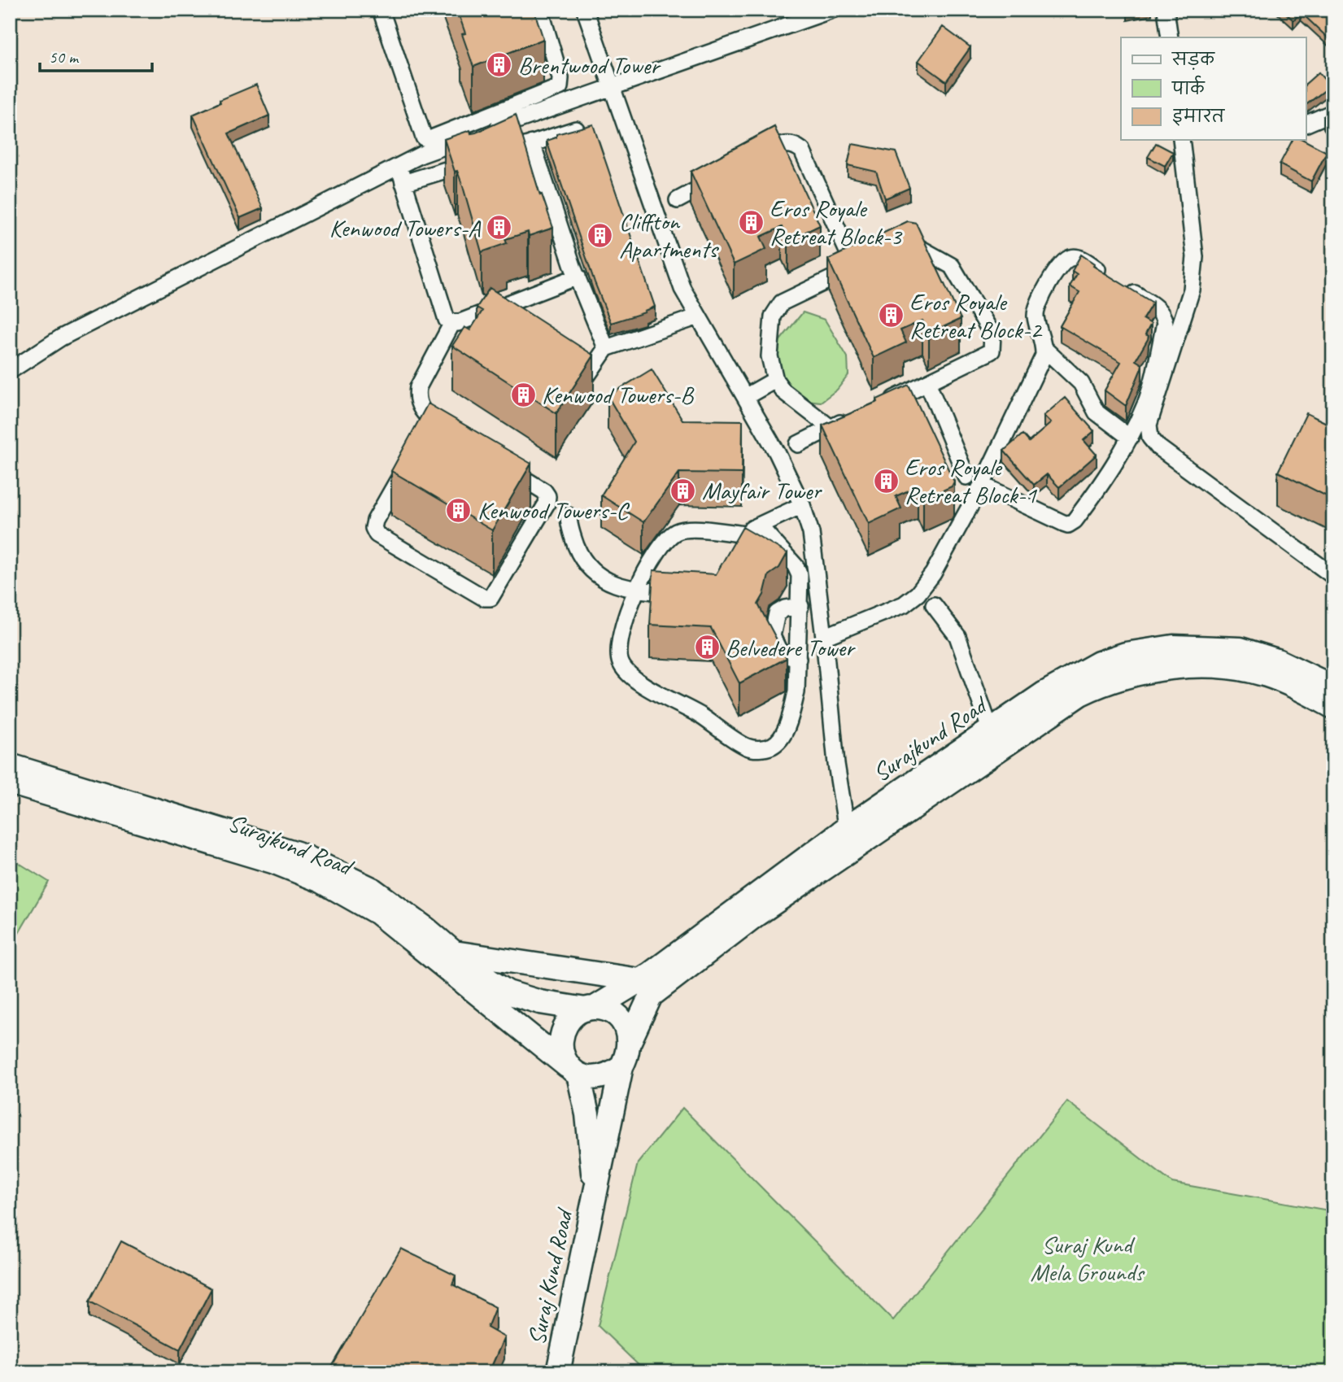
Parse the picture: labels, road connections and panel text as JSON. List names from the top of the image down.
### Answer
{
  "streets": {
    "main road": ["Surajkund Road", "Suraj Kund Road"]
  },
  "crossings": [
    ["Surajkund Road", "Suraj Kund Road"]
  ],
  "parks": ["Suraj Kund Mela Grounds"],
  "places": {
    "building": [
      "Brentwood Tower",
      "Eros Royale Retreat Block-3",
      "Kenwood Towers-A",
      "Cliffton Apartments",
      "Eros Royale Retreat Block-2",
      "Kenwood Towers-B",
      "Eros Royale Retreat Block-1",
      "Mayfair Tower",
      "Kenwood Towers-C",
      "Belvedere Tower"
    ]
  },
  "legend": ["सड़क", "पार्क", "इमारत"],
  "scale_bar": "50 m"
}
